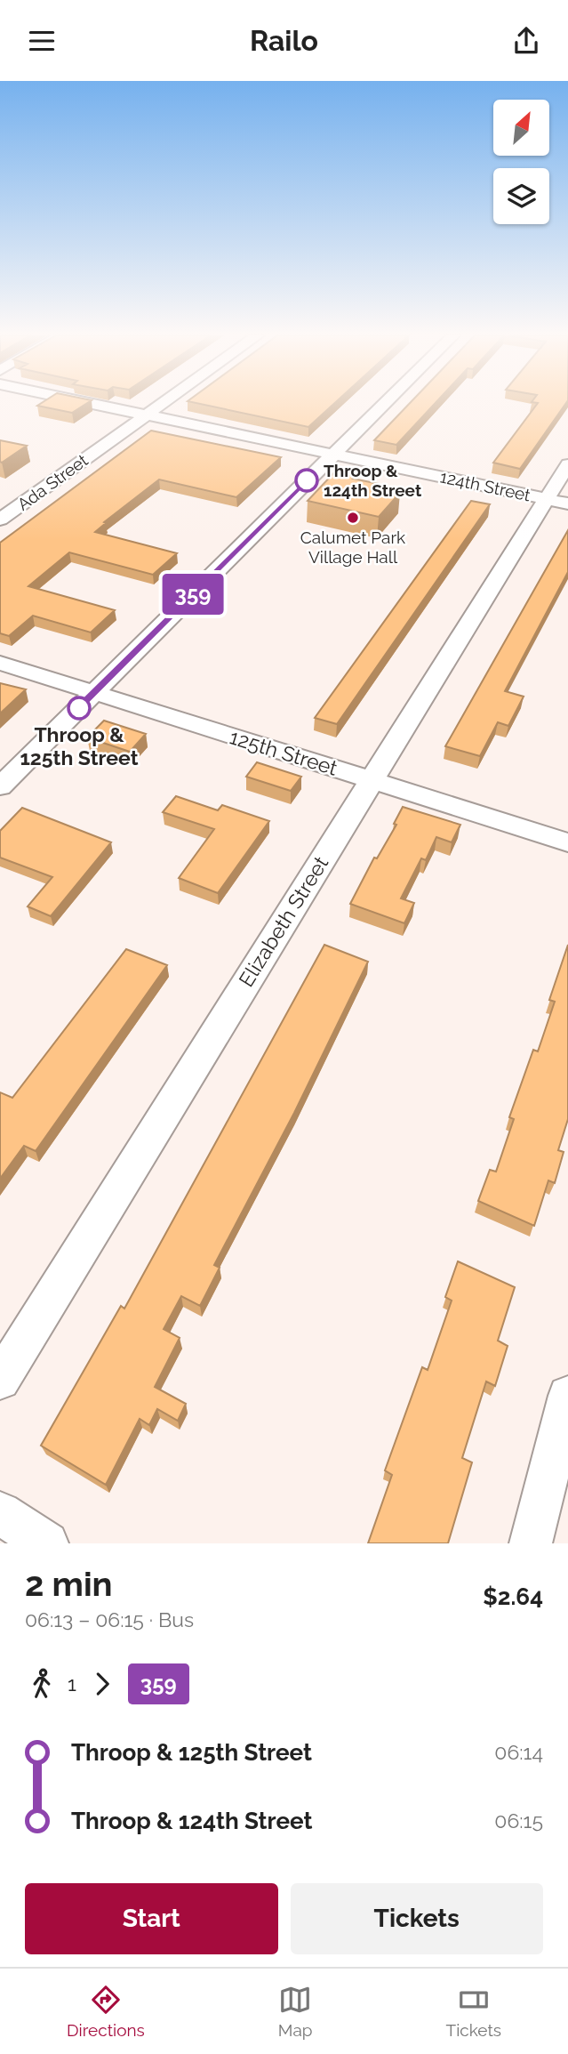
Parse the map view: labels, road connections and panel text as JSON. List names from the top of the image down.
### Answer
{
  "streets": {
    "street": [
      "Ada Street",
      "124th Street",
      "125th Street",
      "Elizabeth Street"
    ]
  },
  "crossings": [
    ["Ada Street", "124th Street"],
    ["124th Street", "Elizabeth Street"],
    ["125th Street", "Elizabeth Street"]
  ],
  "places": ["Throop & 124th Street", "Calumet Park Village Hall", "Throop & 125th Street"],
  "lines": ["bus line 359"],
  "north": "top right",
  "page": {
    "header": "Railo",
    "on_map": "359",
    "heading": ["2 min", "06:13 – 06:15 · Bus", "$2.64"],
    "legs": ["1", "359"],
    "list": [
      {
        "name": "Throop & 125th Street",
        "value": "06:14"
      },
      {
        "name": "Throop & 124th Street",
        "value": "06:15"
      }
    ],
    "buttons": ["Start", "Tickets"],
    "tabs": ["Directions", "Map", "Tickets"]
  }
}
